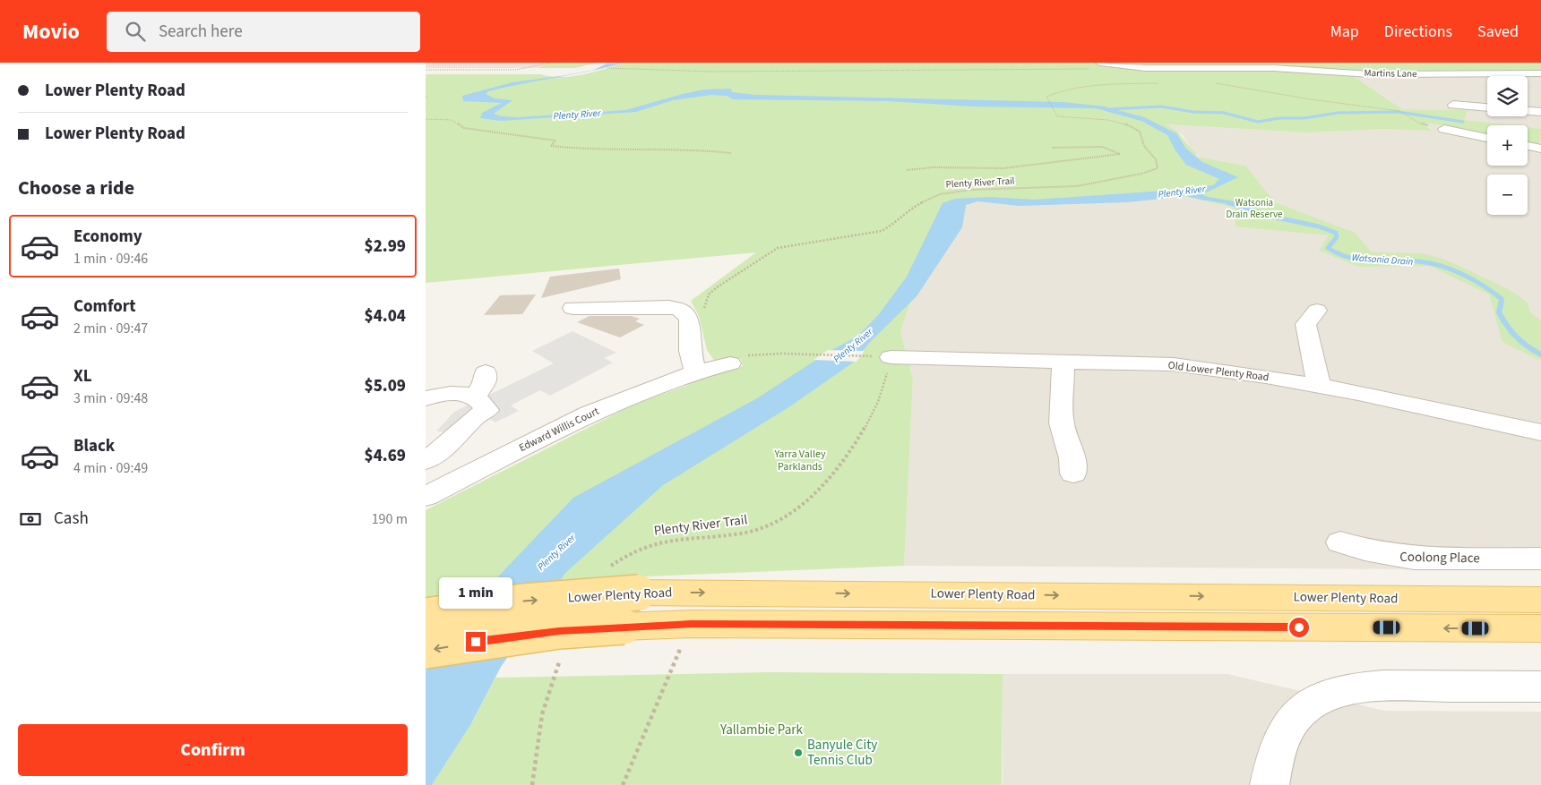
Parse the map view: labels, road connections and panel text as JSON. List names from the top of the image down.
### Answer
{
  "streets": {
    "main road": ["Lower Plenty Road"],
    "street": [
      "Martins Lane",
      "Old Lower Plenty Road",
      "Edward Willis Court",
      "Coolong Place"
    ],
    "path": ["Plenty River Trail"]
  },
  "crossings": [
    ["Martins Lane", "Plenty River Trail"],
    ["Plenty River Trail", "Old Lower Plenty Road"]
  ],
  "water": ["Plenty River", "Watsonia Drain"],
  "parks": ["Watsonia Drain Reserve", "Yarra Valley Parklands", "Yallambie Park"],
  "places": ["Banyule City Tennis Club"],
  "page": {
    "header": "Movio",
    "search": "Search here",
    "nav": ["Map", "Directions", "Saved"],
    "banner": ["Lower Plenty Road", "Lower Plenty Road"],
    "map_buttons": ["+", "−"],
    "heading": "Choose a ride",
    "list": [
      {
        "name": "Economy",
        "note": "1 min · 09:46",
        "value": "$2.99"
      },
      {
        "name": "Comfort",
        "note": "2 min · 09:47",
        "value": "$4.04"
      },
      {
        "name": "XL",
        "note": "3 min · 09:48",
        "value": "$5.09"
      },
      {
        "name": "Black",
        "note": "4 min · 09:49",
        "value": "$4.69"
      }
    ],
    "pay": ["Cash", "190 m"],
    "bubble": "1 min",
    "buttons": "Confirm"
  }
}
